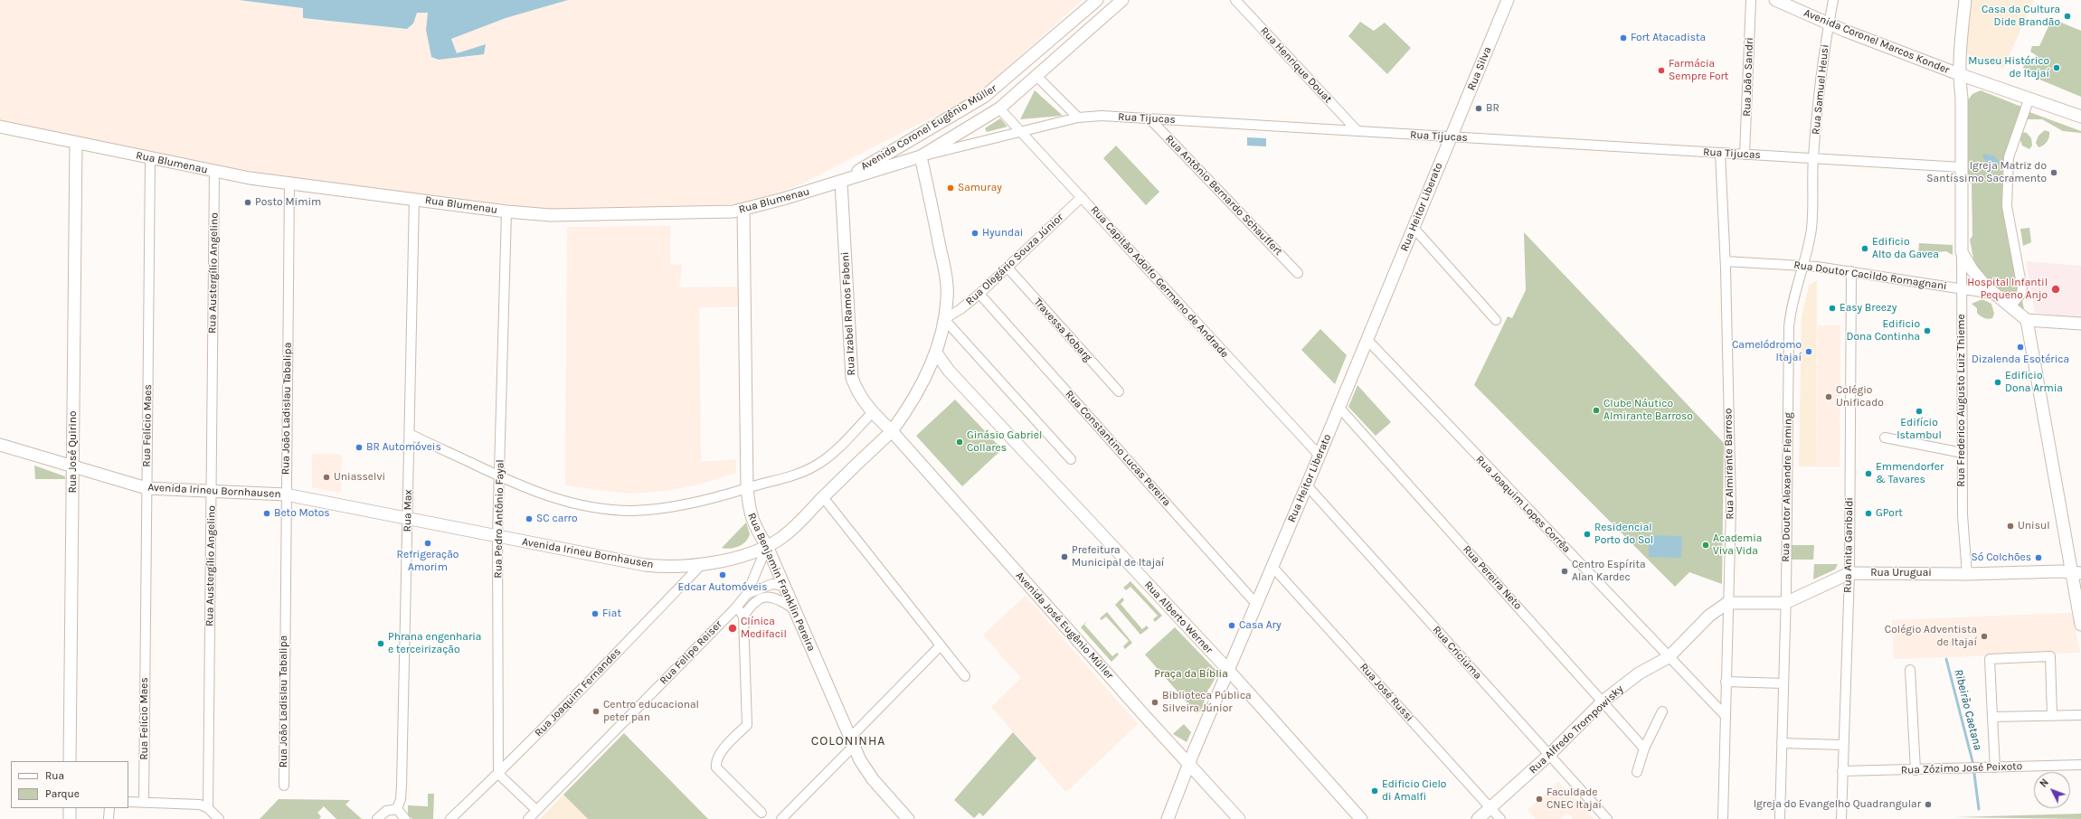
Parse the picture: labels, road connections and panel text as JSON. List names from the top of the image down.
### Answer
{
  "streets": {
    "main road": [
      "Avenida Coronel Marcos Konder",
      "Rua Silva",
      "Avenida Coronel Eugênio Müller",
      "Rua Blumenau",
      "Rua Heitor Liberato",
      "Rua Izabel Ramos Fabeni",
      "Rua Frederico Augusto Luiz Thieme",
      "Rua José Quirino",
      "Avenida Irineu Bornhausen",
      "Rua Uruguai",
      "Rua Benjamin Franklin Pereira",
      "Rua Alberto Werner",
      "Avenida José Eugênio Müller",
      "Rua Alfredo Trompowisky"
    ],
    "street": [
      "Rua Henrique Douat",
      "Rua João Sandri",
      "Rua Samuel Heusi",
      "Rua Tijucas",
      "Rua Antônio Bernardo Schauffert",
      "Rua Olegário Souza Júnior",
      "Rua Austergílio Angelino",
      "Rua Doutor Cacildo Romagnani",
      "Rua Capitão Adolfo Germano de Andrade",
      "Travessa Kobarg",
      "Rua João Ladislau Tabalipa",
      "Rua Felício Maes",
      "Rua Constantino Lucas Pereira",
      "Rua Almirante Barroso",
      "Rua Doutor Alexandre Fleming",
      "Rua Joaquim Lopes Corrêa",
      "Rua Max",
      "Rua Pedro Antônio Fayal",
      "Rua Anita Garibaldi",
      "Rua Pereira Neto",
      "Rua Felipe Reiser",
      "Rua Criciúma",
      "Rua Joaquim Fernandes",
      "Rua José Russi",
      "Rua Zózimo José Peixoto"
    ]
  },
  "crossings": [
    ["Avenida Coronel Marcos Konder", "Rua Samuel Heusi"],
    ["Avenida Coronel Marcos Konder", "Rua Frederico Augusto Luiz Thieme"],
    ["Rua Henrique Douat", "Rua Tijucas"],
    ["Rua Silva", "Rua Tijucas"],
    ["Rua Silva", "Rua Heitor Liberato"],
    ["Rua João Sandri", "Rua Tijucas"],
    ["Rua Samuel Heusi", "Rua Tijucas"],
    ["Rua Samuel Heusi", "Rua Doutor Alexandre Fleming"],
    ["Rua Tijucas", "Avenida Coronel Eugênio Müller"],
    ["Rua Tijucas", "Rua Blumenau"],
    ["Rua Tijucas", "Rua Antônio Bernardo Schauffert"],
    ["Rua Tijucas", "Rua Heitor Liberato"],
    ["Rua Tijucas", "Rua Capitão Adolfo Germano de Andrade"],
    ["Rua Tijucas", "Rua Frederico Augusto Luiz Thieme"],
    ["Rua Tijucas", "Rua Almirante Barroso"],
    ["Rua Tijucas", "Rua Doutor Alexandre Fleming"],
    ["Rua Tijucas", "Avenida Irineu Bornhausen"],
    ["Avenida Coronel Eugênio Müller", "Rua Blumenau"],
    ["Avenida Coronel Eugênio Müller", "Rua Capitão Adolfo Germano de Andrade"],
    ["Avenida Coronel Eugênio Müller", "Rua Izabel Ramos Fabeni"],
    ["Avenida Coronel Eugênio Müller", "Avenida Irineu Bornhausen"],
    ["Rua Blumenau", "Rua Austergílio Angelino"],
    ["Rua Blumenau", "Rua Izabel Ramos Fabeni"],
    ["Rua Blumenau", "Rua João Ladislau Tabalipa"],
    ["Rua Blumenau", "Rua Felício Maes"],
    ["Rua Blumenau", "Rua José Quirino"],
    ["Rua Blumenau", "Avenida Irineu Bornhausen"],
    ["Rua Blumenau", "Rua Max"],
    ["Rua Blumenau", "Rua Pedro Antônio Fayal"],
    ["Rua Blumenau", "Rua Benjamin Franklin Pereira"],
    ["Rua Heitor Liberato", "Rua Capitão Adolfo Germano de Andrade"],
    ["Rua Heitor Liberato", "Rua Constantino Lucas Pereira"],
    ["Rua Heitor Liberato", "Rua Joaquim Lopes Corrêa"],
    ["Rua Heitor Liberato", "Rua Pereira Neto"],
    ["Rua Heitor Liberato", "Rua Alberto Werner"],
    ["Rua Heitor Liberato", "Avenida José Eugênio Müller"],
    ["Rua Heitor Liberato", "Rua Criciúma"],
    ["Rua Heitor Liberato", "Rua José Russi"],
    ["Rua Olegário Souza Júnior", "Rua Capitão Adolfo Germano de Andrade"],
    ["Rua Olegário Souza Júnior", "Travessa Kobarg"],
    ["Rua Olegário Souza Júnior", "Rua Constantino Lucas Pereira"],
    ["Rua Olegário Souza Júnior", "Avenida Irineu Bornhausen"],
    ["Rua Austergílio Angelino", "Avenida Irineu Bornhausen"],
    ["Rua Doutor Cacildo Romagnani", "Rua Frederico Augusto Luiz Thieme"],
    ["Rua Doutor Cacildo Romagnani", "Rua Almirante Barroso"],
    ["Rua Doutor Cacildo Romagnani", "Rua Doutor Alexandre Fleming"],
    ["Rua Doutor Cacildo Romagnani", "Rua Anita Garibaldi"],
    ["Rua Izabel Ramos Fabeni", "Avenida Irineu Bornhausen"],
    ["Rua Izabel Ramos Fabeni", "Avenida José Eugênio Müller"],
    ["Rua Frederico Augusto Luiz Thieme", "Rua Uruguai"],
    ["Rua João Ladislau Tabalipa", "Avenida Irineu Bornhausen"],
    ["Rua Felício Maes", "Avenida Irineu Bornhausen"],
    ["Rua José Quirino", "Avenida Irineu Bornhausen"],
    ["Rua Almirante Barroso", "Rua Joaquim Lopes Corrêa"],
    ["Rua Almirante Barroso", "Rua Uruguai"],
    ["Rua Almirante Barroso", "Rua Alfredo Trompowisky"],
    ["Rua Doutor Alexandre Fleming", "Rua Uruguai"],
    ["Avenida Irineu Bornhausen", "Rua Max"],
    ["Avenida Irineu Bornhausen", "Rua Pedro Antônio Fayal"],
    ["Avenida Irineu Bornhausen", "Rua Benjamin Franklin Pereira"],
    ["Avenida Irineu Bornhausen", "Rua Alberto Werner"],
    ["Avenida Irineu Bornhausen", "Avenida José Eugênio Müller"],
    ["Avenida Irineu Bornhausen", "Rua Felipe Reiser"],
    ["Avenida Irineu Bornhausen", "Rua Joaquim Fernandes"],
    ["Rua Joaquim Lopes Corrêa", "Rua Alfredo Trompowisky"],
    ["Rua Pedro Antônio Fayal", "Rua Joaquim Fernandes"],
    ["Rua Anita Garibaldi", "Rua Uruguai"],
    ["Rua Anita Garibaldi", "Rua Zózimo José Peixoto"],
    ["Rua Uruguai", "Rua Alfredo Trompowisky"],
    ["Rua Pereira Neto", "Rua Alfredo Trompowisky"],
    ["Rua Benjamin Franklin Pereira", "Rua Felipe Reiser"],
    ["Rua Criciúma", "Rua Alfredo Trompowisky"],
    ["Rua José Russi", "Rua Alfredo Trompowisky"]
  ],
  "districts": ["COLONINHA"],
  "water": ["Ribeirão Caetana"],
  "parks": ["Praça da Bíblia"],
  "places": [
    "Casa da Cultura Dide Brandão",
    "Fort Atacadista",
    "Museu Histórico de Itajaí",
    "Farmácia Sempre Fort",
    "BR",
    "Igreja Matriz do Santíssimo Sacramento",
    "Samuray",
    "Posto Mimim",
    "Hyundai",
    "Edificio Alto da Gavea",
    "Hospital Infantil Pequeno Anjo",
    "Easy Breezy",
    "Edificio Dona Continha",
    "Dizalenda Esotérica",
    "Camelódromo Itajaí",
    "Edificio Dona Armia",
    "Colégio Unificado",
    "Clube Náutico Almirante Barroso",
    "Edifício Istambul",
    "Ginásio Gabriel Collares",
    "BR Automóveis",
    "Emmendorfer & Tavares",
    "Uniasselvi",
    "Beto Motos",
    "GPort",
    "SC carro",
    "Unisul",
    "Residencial Porto do Sol",
    "Refrigeração Amorim",
    "Academia Viva Vida",
    "Prefeitura Municipal de Itajaí",
    "Só Colchões",
    "Centro Espírita Alan Kardec",
    "Edcar Automóveis",
    "Fiat",
    "Casa Ary",
    "Clínica Medifacil",
    "Colégio Adventista de Itajaí",
    "Phrana engenharia e terceirização",
    "Biblioteca Pública Silveira Júnior",
    "Centro educacional peter pan",
    "Edificio Cielo di Amalfi",
    "Faculdade CNEC Itajaí",
    "Igreja do Evangelho Quadrangular"
  ],
  "legend": ["Rua", "Parque"],
  "north": "top left"
}
